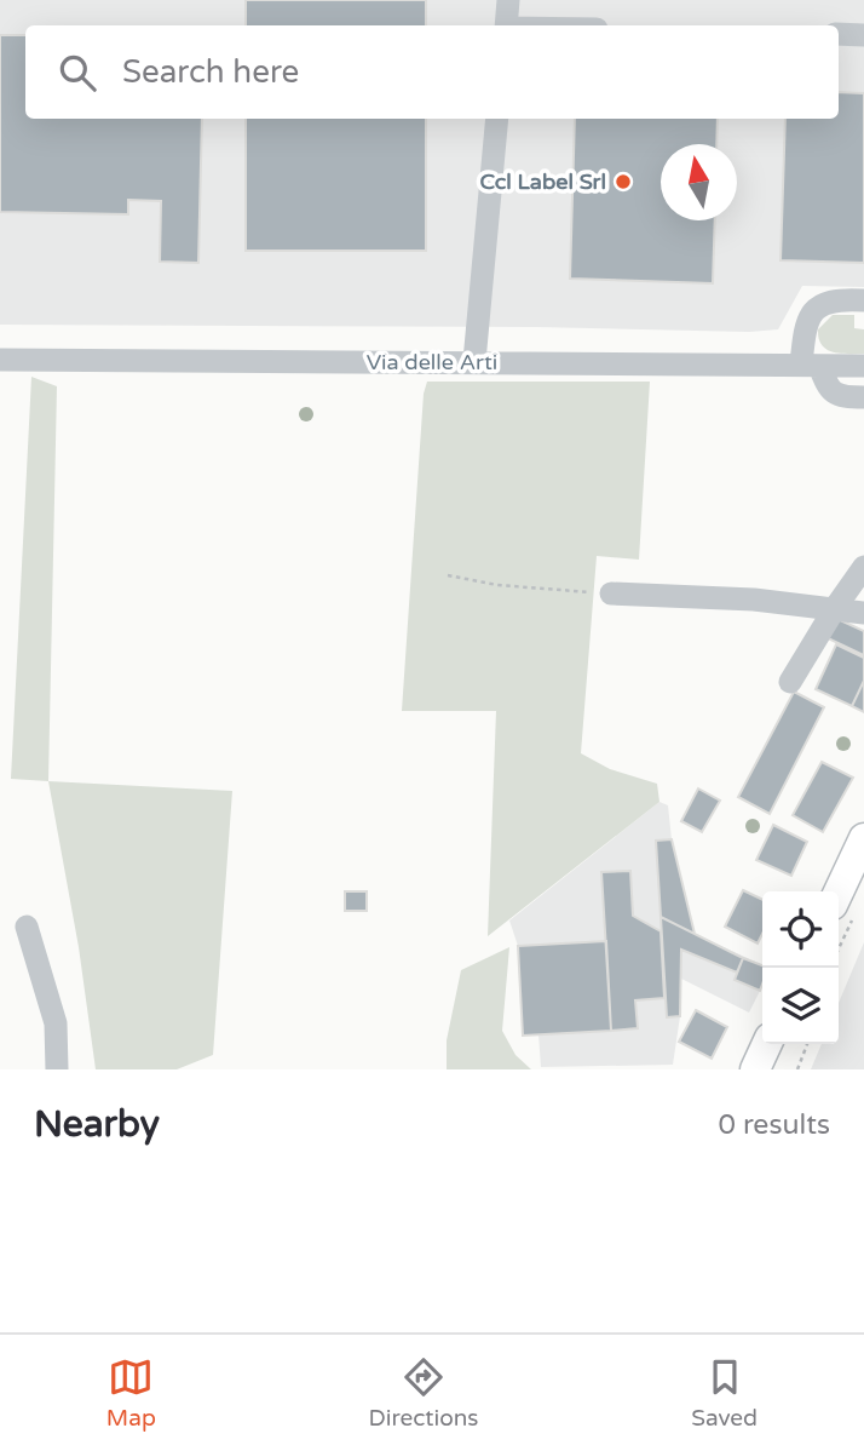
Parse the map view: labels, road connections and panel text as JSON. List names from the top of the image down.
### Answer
{
  "streets": {
    "street": ["Via delle Arti"]
  },
  "places": ["Ccl Label Srl"],
  "north": "top",
  "page": {
    "search": "Search here",
    "heading": ["Nearby", "0 results"],
    "nav": ["Map", "Directions", "Saved"]
  }
}
